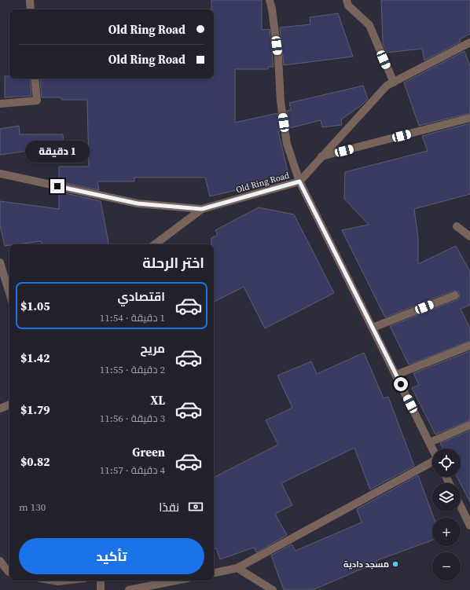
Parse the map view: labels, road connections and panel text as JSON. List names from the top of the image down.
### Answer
{
  "streets": {
    "street": ["Old Ring Road"]
  },
  "places": ["مسجد دادية"],
  "page": {
    "banner": ["Old Ring Road", "Old Ring Road"],
    "bubble": "1 دقيقة",
    "heading": "اختر الرحلة",
    "list": [
      {
        "name": "اقتصادي",
        "note": "1 دقيقة · 11:54",
        "value": "$1.05"
      },
      {
        "name": "مريح",
        "note": "2 دقيقة · 11:55",
        "value": "$1.42"
      },
      {
        "name": "XL",
        "note": "3 دقيقة · 11:56",
        "value": "$1.79"
      },
      {
        "name": "Green",
        "note": "4 دقيقة · 11:57",
        "value": "$0.82"
      }
    ],
    "map_buttons": ["+", "−"],
    "pay": ["نقدًا", "130 m"],
    "buttons": "تأكيد"
  }
}
